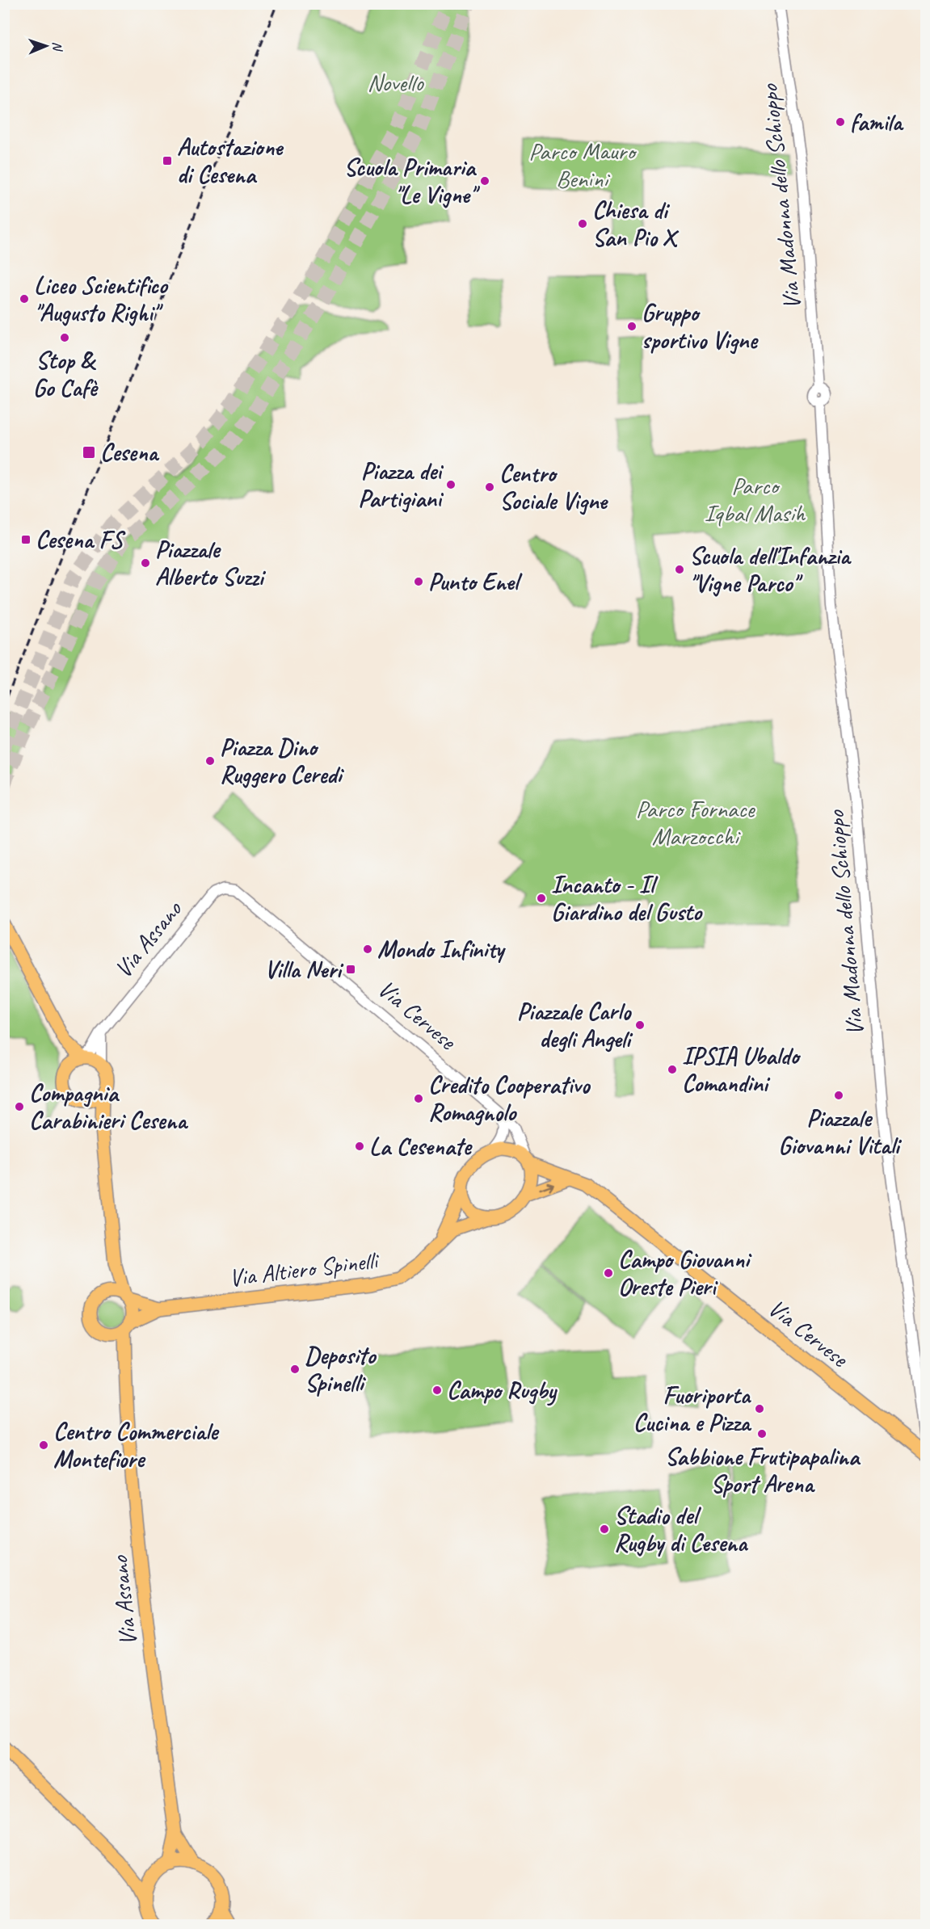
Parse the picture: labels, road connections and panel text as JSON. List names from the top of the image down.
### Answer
{
  "streets": {
    "main road": ["Via Assano", "Via Cervese", "Via Altiero Spinelli"],
    "street": ["Via Madonna dello Schioppo"]
  },
  "crossings": [
    ["Via Assano", "Via Cervese"],
    ["Via Assano", "Via Altiero Spinelli"],
    ["Via Cervese", "Via Altiero Spinelli"]
  ],
  "parks": [
    "Novello",
    "Parco Mauro Benini",
    "Parco Iqbal Masih",
    "Parco Fornace Marzocchi"
  ],
  "places": {
    "other": [
      "famila",
      "Scuola Primaria \"Le Vigne\"",
      "Chiesa di San Pio X",
      "Liceo Scientifico \"Augusto Righi\"",
      "Gruppo sportivo Vigne",
      "Stop & Go Cafè",
      "Piazza dei Partigiani",
      "Centro Sociale Vigne",
      "Piazzale Alberto Suzzi",
      "Scuola dell'Infanzia \"Vigne Parco\"",
      "Punto Enel",
      "Piazza Dino Ruggero Ceredi",
      "Incanto - Il Giardino del Gusto",
      "Mondo Infinity",
      "Piazzale Carlo degli Angeli",
      "IPSIA Ubaldo Comandini",
      "Piazzale Giovanni Vitali",
      "Credito Cooperativo Romagnolo",
      "Compagnia Carabinieri Cesena",
      "La Cesenate",
      "Campo Giovanni Oreste Pieri",
      "Deposito Spinelli",
      "Campo Rugby",
      "Fuoriporta Cucina e Pizza",
      "Sabbione Frutipapalina Sport Arena",
      "Centro Commerciale Montefiore",
      "Stadio del Rugby di Cesena"
    ],
    "transit": [
      "Autostazione di Cesena",
      "Cesena",
      "Cesena FS",
      "Villa Neri"
    ]
  },
  "north": "right"
}
